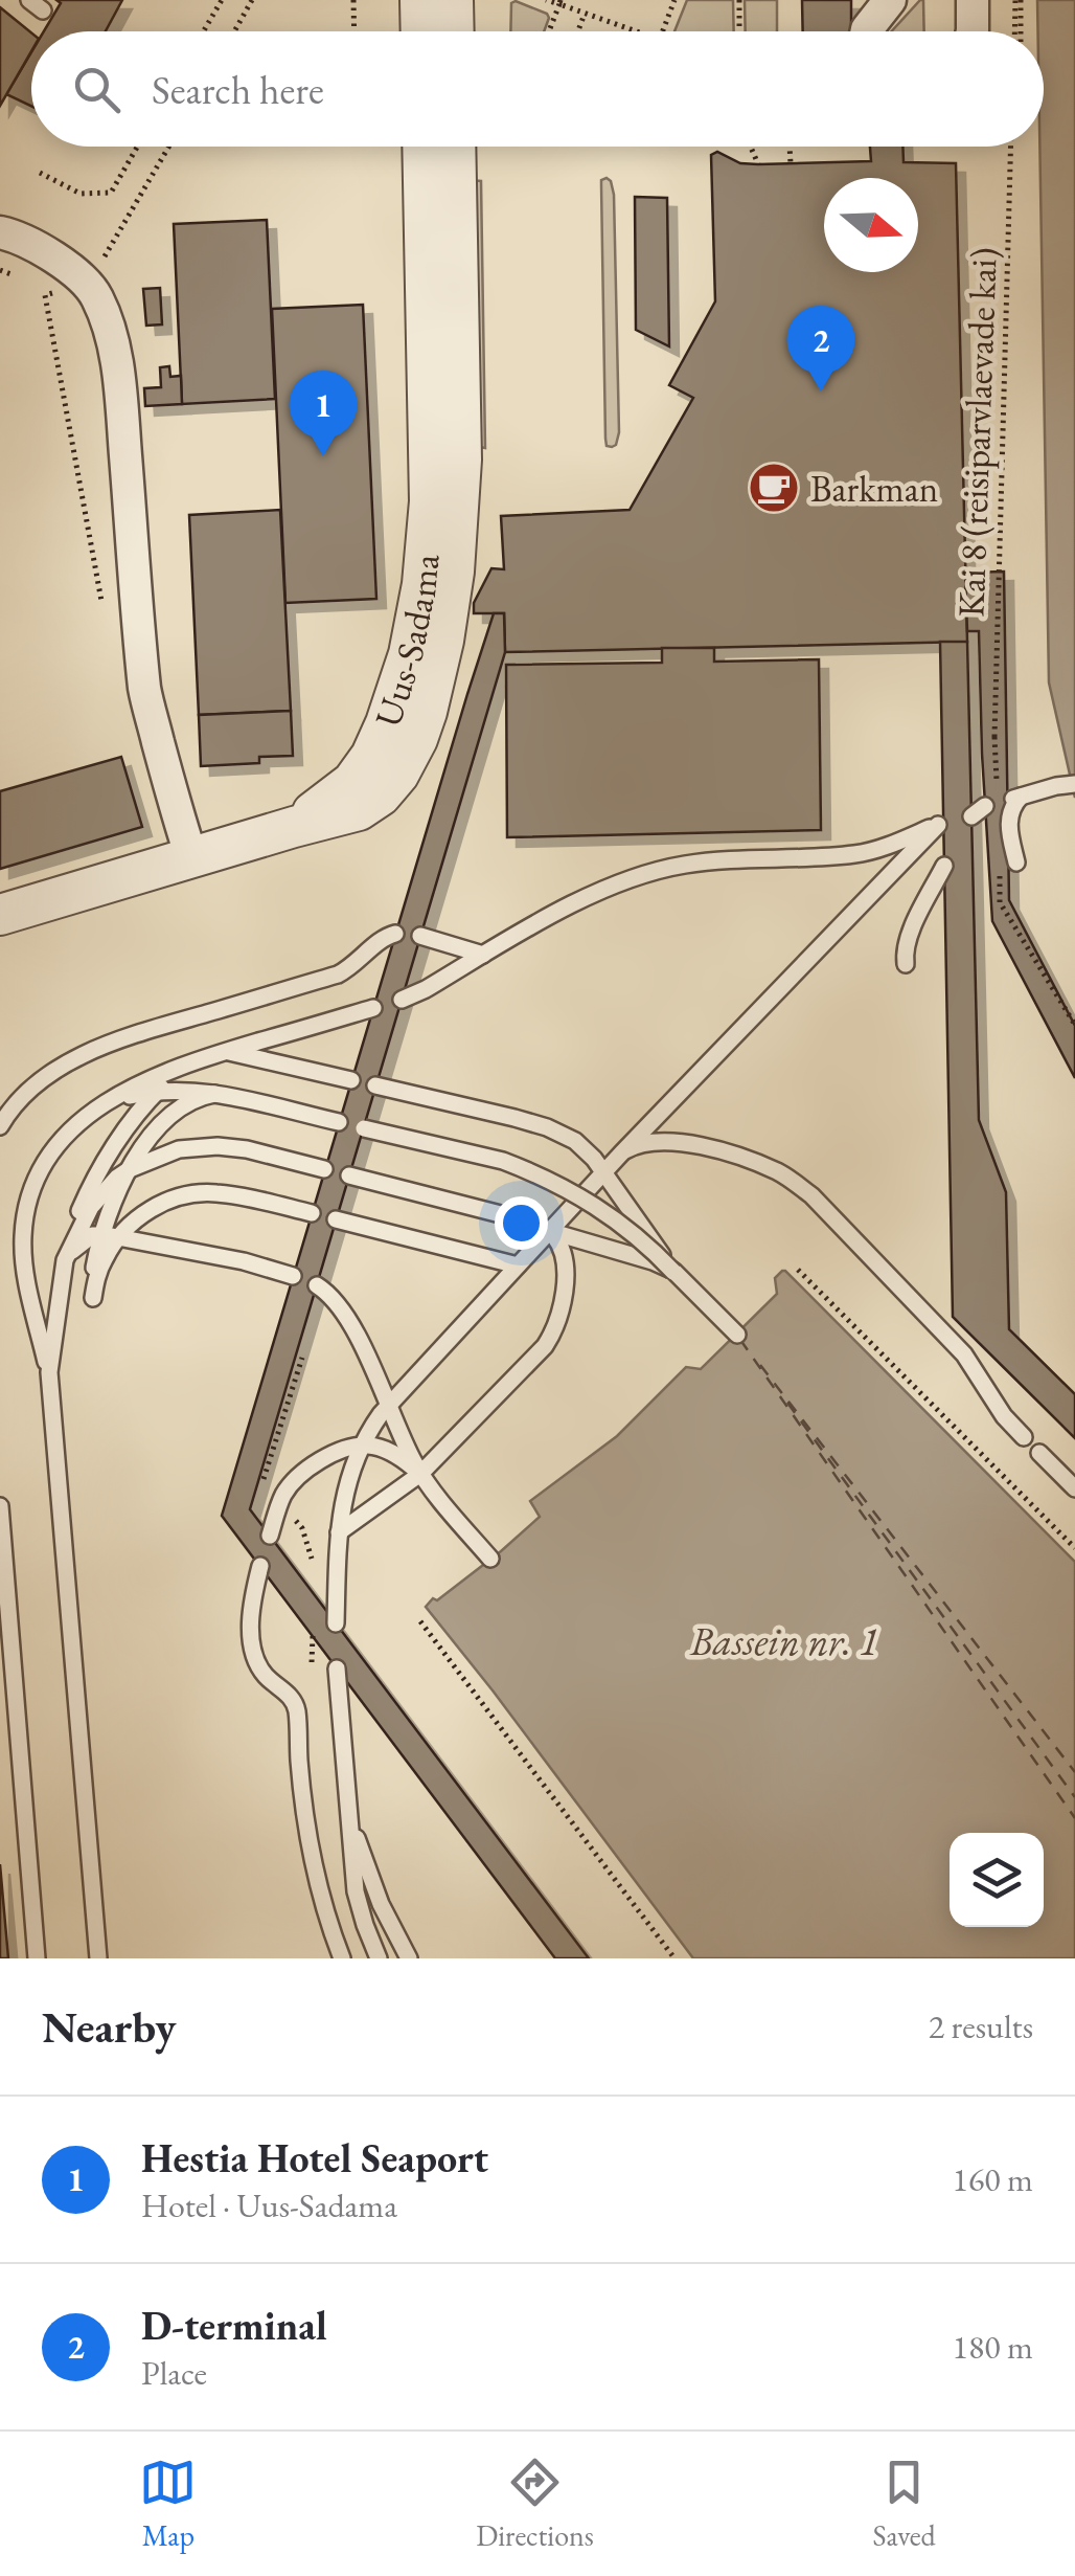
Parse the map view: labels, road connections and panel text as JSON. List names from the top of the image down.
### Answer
{
  "streets": {
    "street": ["Uus-Sadama"],
    "path": ["Kai 8 (reisiparvlaevade kai)"]
  },
  "water": ["Bassein nr. 1"],
  "places": {
    "cafe": ["Barkman"]
  },
  "north": "right",
  "page": {
    "search": "Search here",
    "pins": ["2", "1"],
    "heading": ["Nearby", "2 results"],
    "list": [
      {
        "mark": "1",
        "name": "Hestia Hotel Seaport",
        "note": "Hotel · Uus-Sadama",
        "value": "160 m"
      },
      {
        "mark": "2",
        "name": "D-terminal",
        "note": "Place",
        "value": "180 m"
      }
    ],
    "nav": ["Map", "Directions", "Saved"]
  }
}
